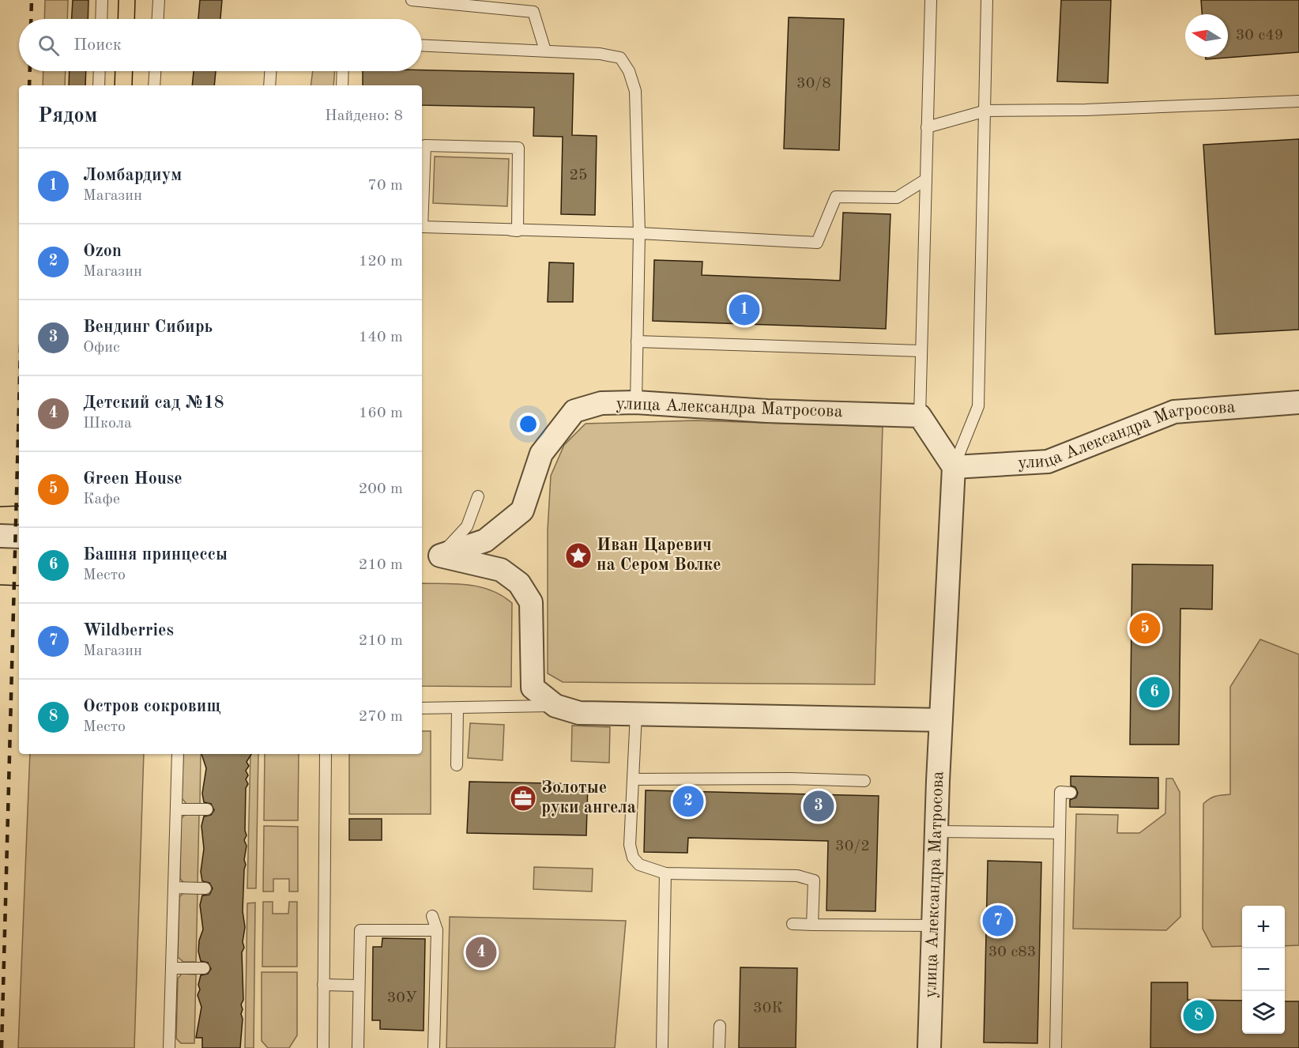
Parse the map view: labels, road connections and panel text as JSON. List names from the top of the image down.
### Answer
{
  "streets": {
    "street": ["улица Александра Матросова"]
  },
  "places": {
    "place": ["Иван Царевич на Сером Волке"],
    "office": ["Золотые руки ангела"]
  },
  "house_numbers": [
    "30 с49",
    "30/8",
    "25",
    "30/2",
    "30 с83",
    "30У",
    "30К"
  ],
  "north": "left",
  "page": {
    "search": "Поиск",
    "heading": ["Рядом", "Найдено: 8"],
    "list": [
      {
        "mark": "1",
        "name": "Ломбардиум",
        "note": "Магазин",
        "value": "70 m"
      },
      {
        "mark": "2",
        "name": "Ozon",
        "note": "Магазин",
        "value": "120 m"
      },
      {
        "mark": "3",
        "name": "Вендинг Сибирь",
        "note": "Офис",
        "value": "140 m"
      },
      {
        "mark": "4",
        "name": "Детский сад №18",
        "note": "Школа",
        "value": "160 m"
      },
      {
        "mark": "5",
        "name": "Green House",
        "note": "Кафе",
        "value": "200 m"
      },
      {
        "mark": "6",
        "name": "Башня принцессы",
        "note": "Место",
        "value": "210 m"
      },
      {
        "mark": "7",
        "name": "Wildberries",
        "note": "Магазин",
        "value": "210 m"
      },
      {
        "mark": "8",
        "name": "Остров сокровищ",
        "note": "Место",
        "value": "270 m"
      }
    ],
    "pins": [
      "1",
      "5",
      "6",
      "2",
      "3",
      "7",
      "4",
      "8"
    ],
    "map_buttons": ["+", "−"]
  }
}
